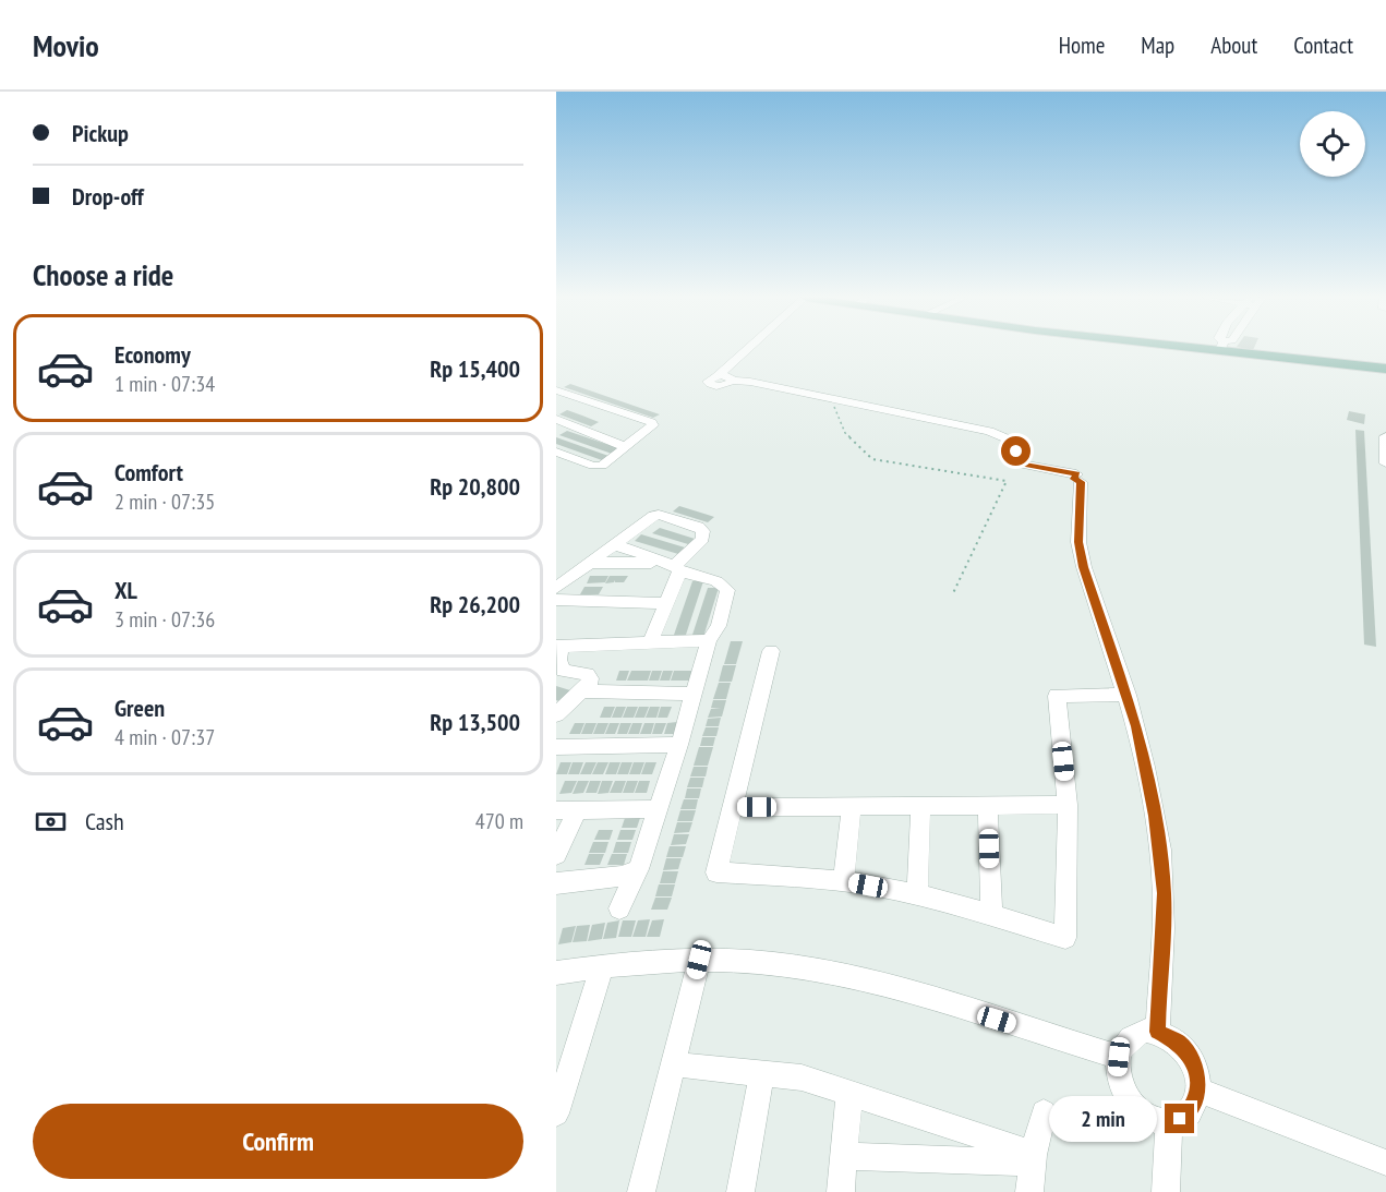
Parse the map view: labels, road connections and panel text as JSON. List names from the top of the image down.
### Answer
{
  "page": {
    "header": "Movio",
    "nav": [
      "Home",
      "Map",
      "About",
      "Contact"
    ],
    "banner": ["Pickup", "Drop-off"],
    "heading": "Choose a ride",
    "list": [
      {
        "name": "Economy",
        "note": "1 min · 07:34",
        "value": "Rp 15,400"
      },
      {
        "name": "Comfort",
        "note": "2 min · 07:35",
        "value": "Rp 20,800"
      },
      {
        "name": "XL",
        "note": "3 min · 07:36",
        "value": "Rp 26,200"
      },
      {
        "name": "Green",
        "note": "4 min · 07:37",
        "value": "Rp 13,500"
      }
    ],
    "pay": ["Cash", "470 m"],
    "buttons": "Confirm",
    "bubble": "2 min"
  }
}
